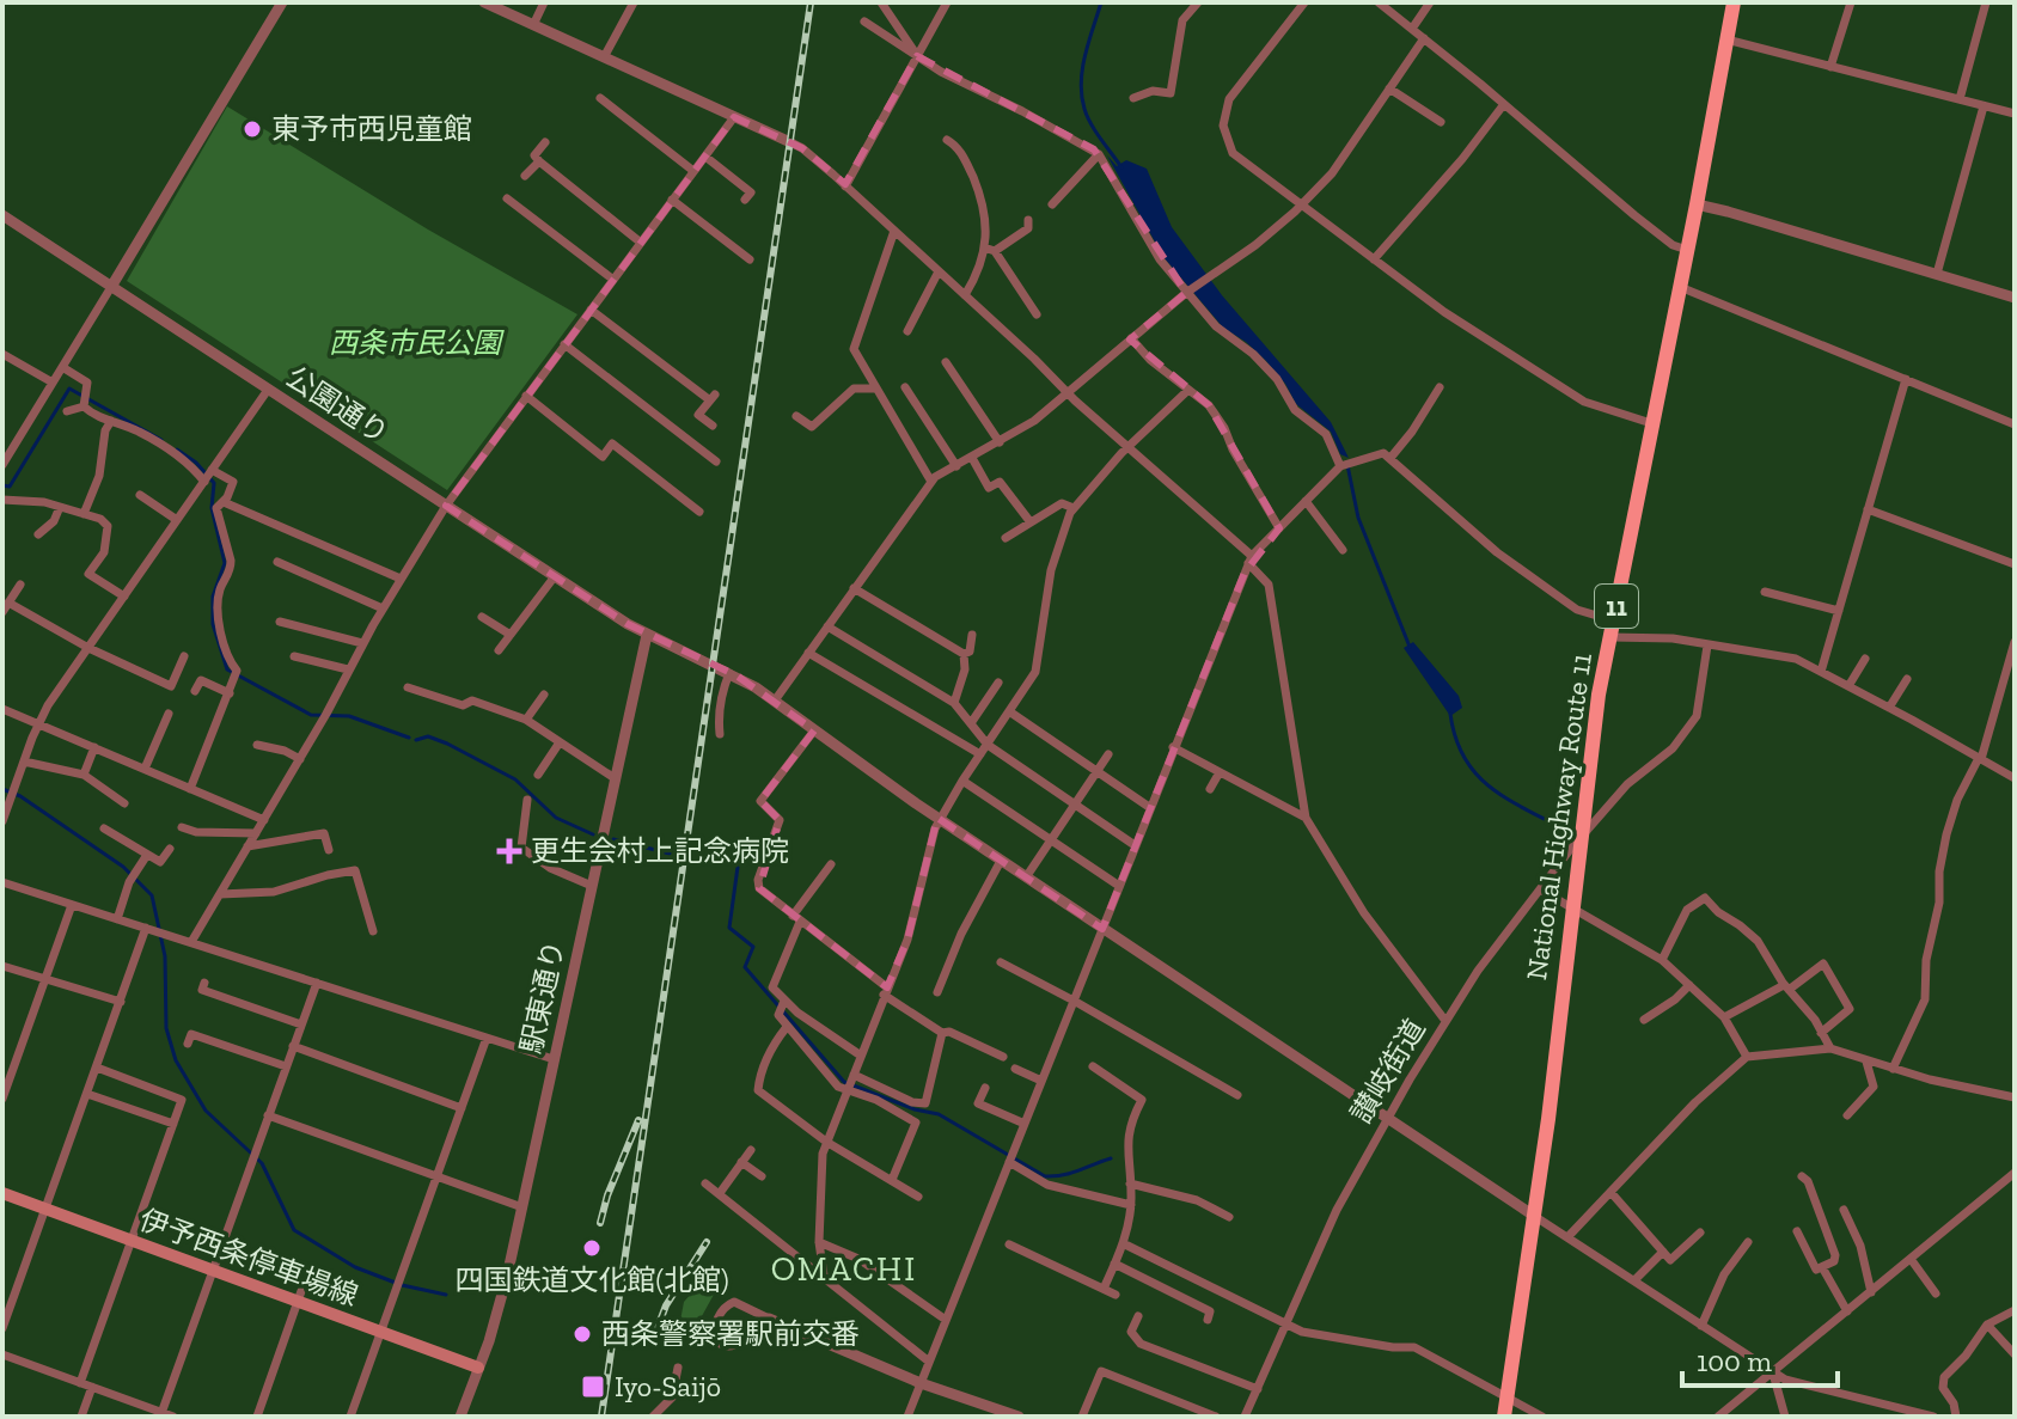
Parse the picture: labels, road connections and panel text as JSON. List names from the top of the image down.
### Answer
{
  "streets": {
    "highway": ["11", "National Highway Route 11"],
    "main road": ["伊予西条停車場線"],
    "street": ["公園通り", "駅東通り", "讃岐街道"]
  },
  "crossings": [
    ["公園通り", "National Highway Route 11"],
    ["公園通り", "駅東通り"],
    ["公園通り", "讃岐街道"],
    ["National Highway Route 11", "讃岐街道"],
    ["駅東通り", "伊予西条停車場線"]
  ],
  "districts": ["OMACHI"],
  "parks": ["西条市民公園"],
  "places": {
    "other": ["東予市西児童館", "四国鉄道文化館(北館)", "西条警察署駅前交番"],
    "health": ["更生会村上記念病院"],
    "transit": ["Iyo-Saijō"]
  },
  "scale_bar": "100 m"
}
